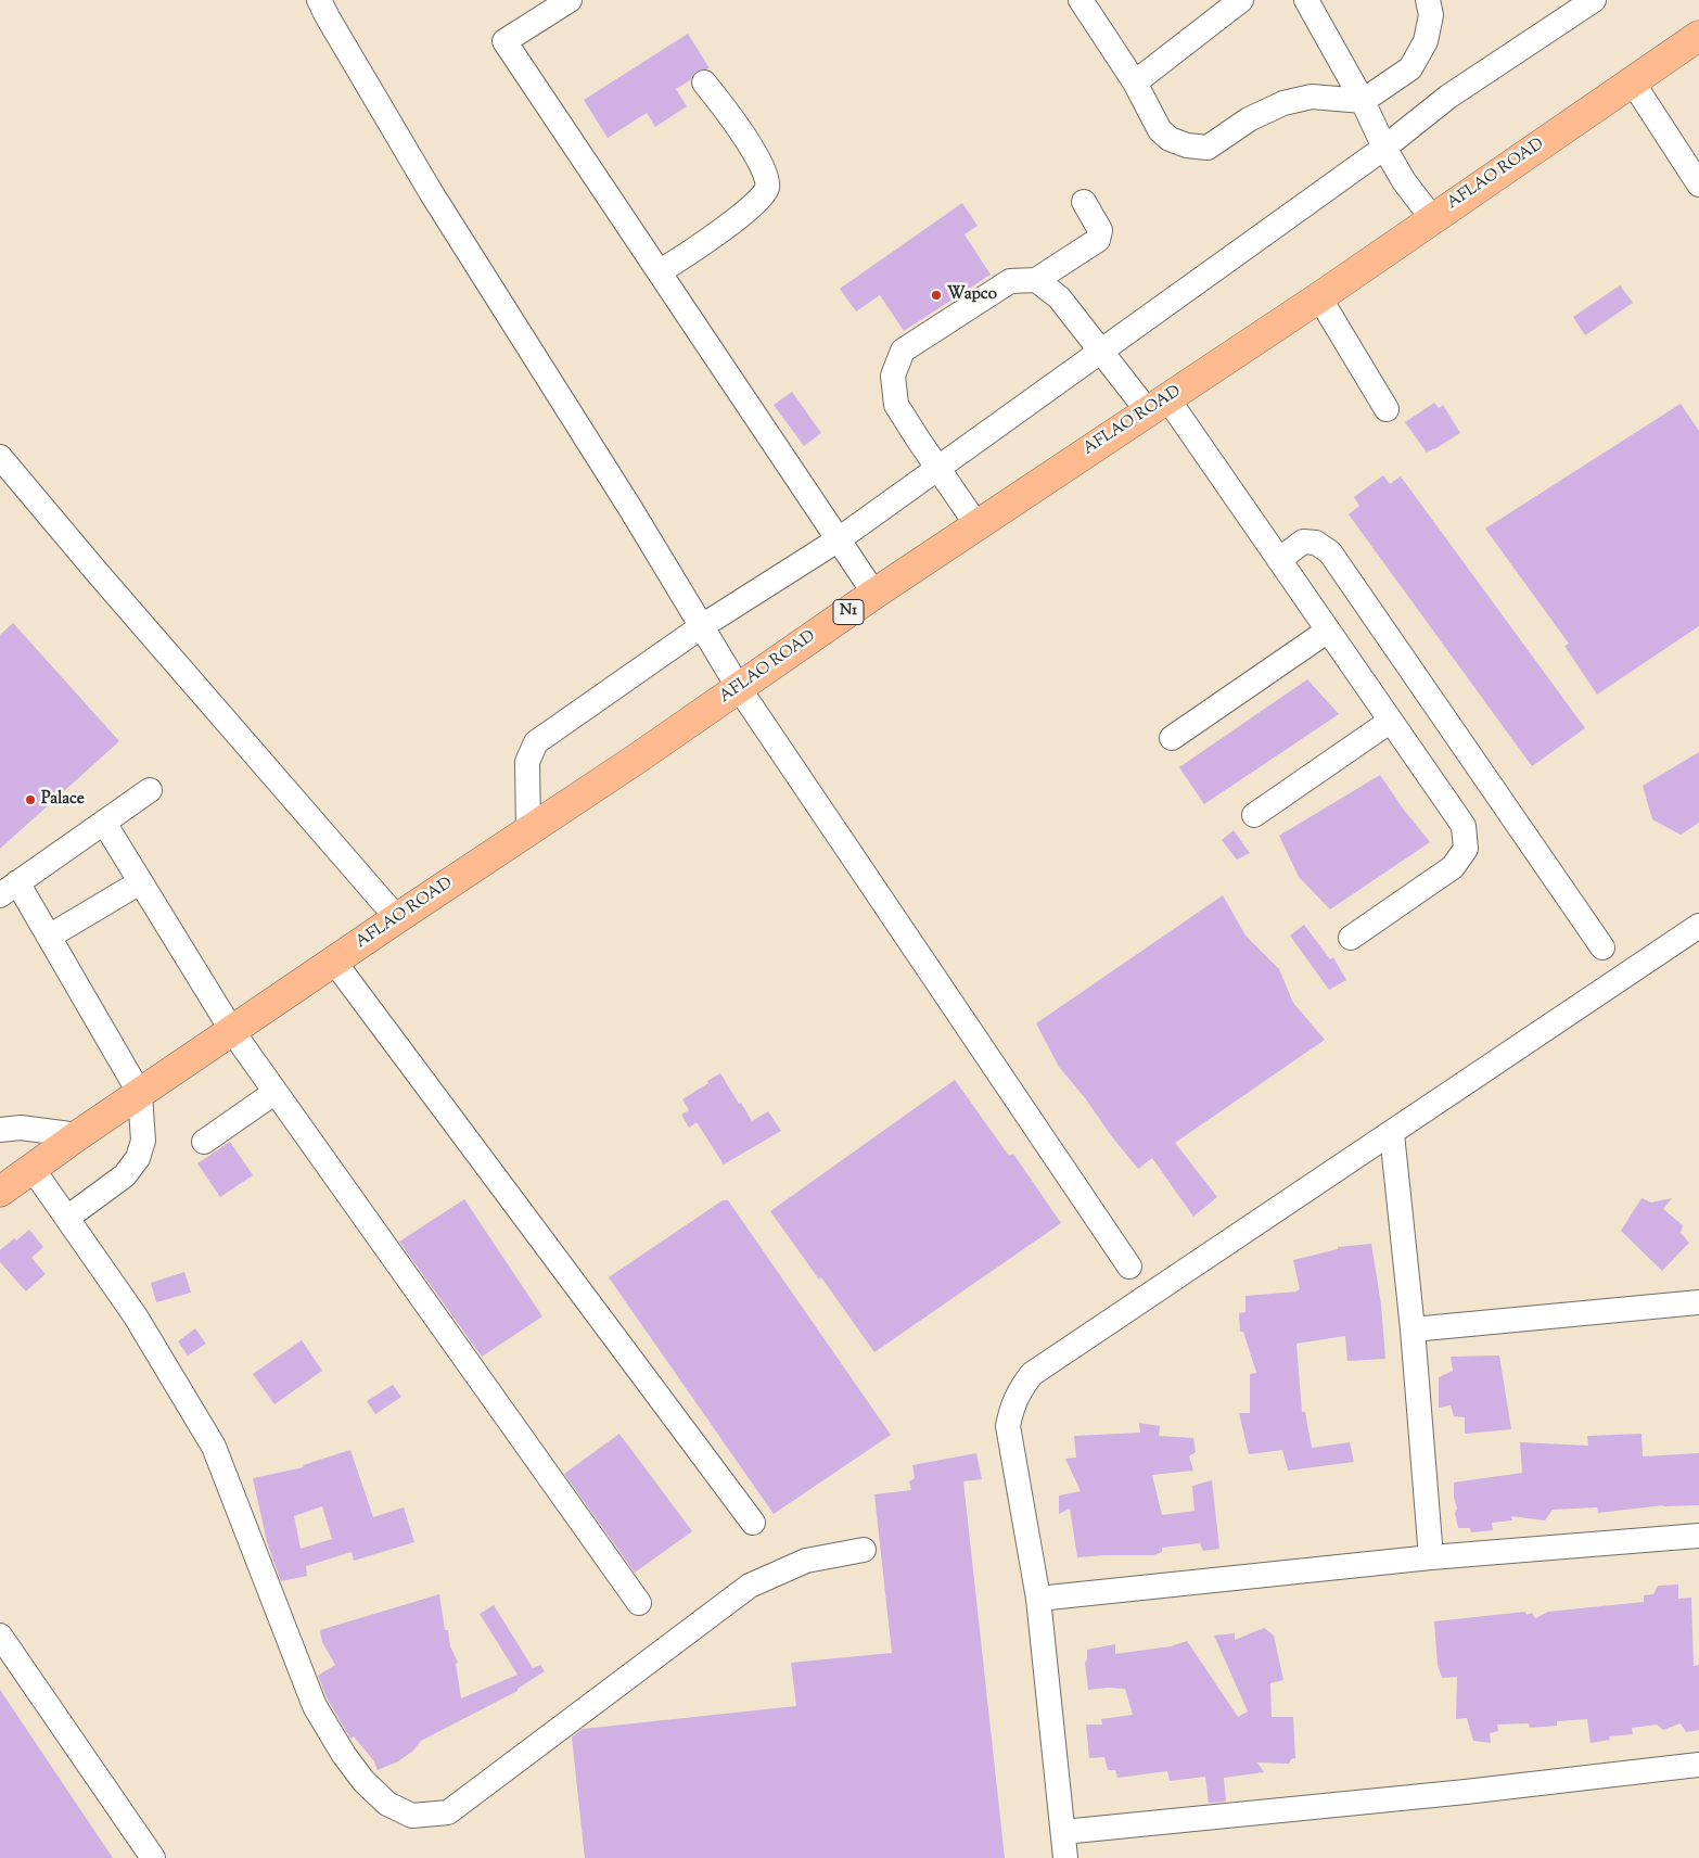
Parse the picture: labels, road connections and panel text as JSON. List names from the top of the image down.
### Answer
{
  "streets": {
    "highway": ["AFLAO ROAD", "N1"]
  },
  "places": ["Wapco", "Palace"]
}
